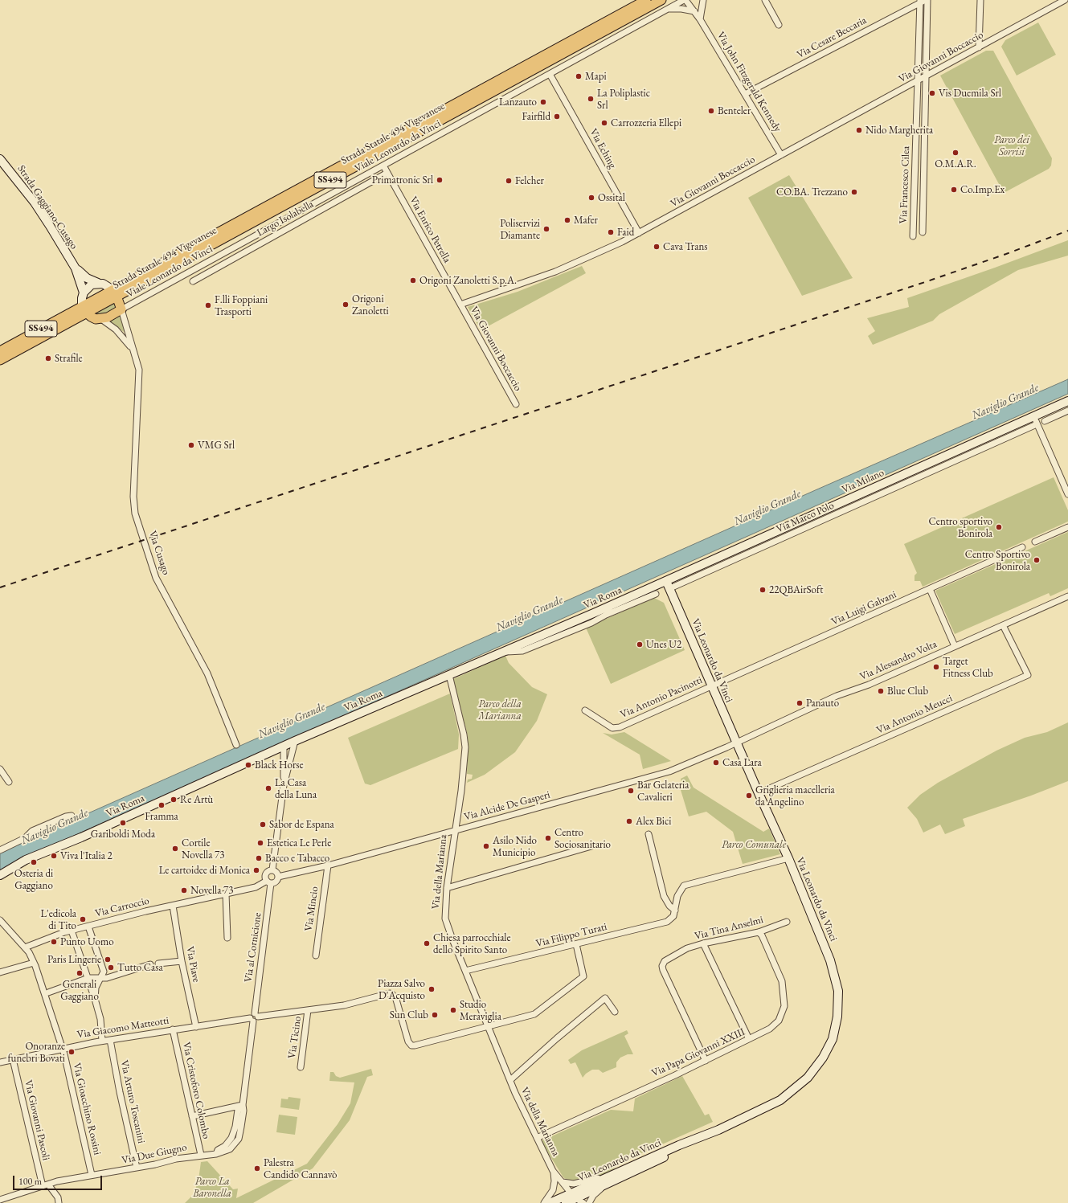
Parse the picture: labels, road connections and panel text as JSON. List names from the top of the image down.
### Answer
{
  "streets": {
    "main road": [
      "Strada Statale 494 Vigevanese",
      "SS494",
      "Strada Gaggiano-Cusago",
      "Via Milano",
      "Via Roma",
      "Via Leonardo da Vinci"
    ],
    "street": [
      "Via Cesare Beccaria",
      "Via Giovanni Boccaccio",
      "Via John Fitzgerald Kennedy",
      "Viale Leonardo da Vinci",
      "Via Eching",
      "Via Francesco Cilea",
      "Largo Isolabella",
      "Via Enrico Petrella",
      "Via Marco Polo",
      "Via Cusago",
      "Via Luigi Galvani",
      "Via Alessandro Volta",
      "Via Antonio Pacinotti",
      "Via Antonio Meucci",
      "Via Alcide De Gasperi",
      "Via della Marianna",
      "Via Carroccio",
      "Via Mincio",
      "Via Tina Anselmi",
      "Via Filippo Turati",
      "Via al Cornicione",
      "Via Piave",
      "Via Giacomo Matteotti",
      "Via Ticino",
      "Via Papa Giovanni XXIII",
      "Via Cristoforo Colombo",
      "Via Arturo Toscanini",
      "Via Gioacchino Rossini",
      "Via Giovanni Pascoli",
      "Via Due Giugno"
    ]
  },
  "crossings": [
    ["Via Cesare Beccaria", "Via John Fitzgerald Kennedy"],
    ["Via Cesare Beccaria", "Via Francesco Cilea"],
    ["Via Giovanni Boccaccio", "Via John Fitzgerald Kennedy"],
    ["Via Giovanni Boccaccio", "Via Eching"],
    ["Via Giovanni Boccaccio", "Via Francesco Cilea"],
    ["Via Giovanni Boccaccio", "Via Enrico Petrella"],
    ["Via John Fitzgerald Kennedy", "Viale Leonardo da Vinci"],
    ["Strada Statale 494 Vigevanese", "Strada Gaggiano-Cusago"],
    ["Viale Leonardo da Vinci", "Via Eching"],
    ["Viale Leonardo da Vinci", "Via Enrico Petrella"],
    ["Viale Leonardo da Vinci", "Via Cusago"],
    ["Largo Isolabella", "Via Enrico Petrella"],
    ["Via Milano", "Via Marco Polo"],
    ["Via Milano", "Via Roma"],
    ["Via Milano", "Via Leonardo da Vinci"],
    ["Via Marco Polo", "Via Roma"],
    ["Via Marco Polo", "Via Leonardo da Vinci"],
    ["Via Roma", "Via Leonardo da Vinci"],
    ["Via Roma", "Via della Marianna"],
    ["Via Luigi Galvani", "Via Leonardo da Vinci"],
    ["Via Luigi Galvani", "Via Antonio Pacinotti"],
    ["Via Leonardo da Vinci", "Via Alessandro Volta"],
    ["Via Leonardo da Vinci", "Via Antonio Pacinotti"],
    ["Via Leonardo da Vinci", "Via Antonio Meucci"],
    ["Via Leonardo da Vinci", "Via Alcide De Gasperi"],
    ["Via Leonardo da Vinci", "Via della Marianna"],
    ["Via Leonardo da Vinci", "Via Filippo Turati"],
    ["Via Alessandro Volta", "Via Antonio Meucci"],
    ["Via Alessandro Volta", "Via Alcide De Gasperi"],
    ["Via Alcide De Gasperi", "Via della Marianna"],
    ["Via Alcide De Gasperi", "Via Carroccio"],
    ["Via Alcide De Gasperi", "Via Mincio"],
    ["Via Alcide De Gasperi", "Via al Cornicione"],
    ["Via della Marianna", "Via Filippo Turati"],
    ["Via della Marianna", "Via Papa Giovanni XXIII"],
    ["Via Carroccio", "Via al Cornicione"],
    ["Via Carroccio", "Via Piave"],
    ["Via Carroccio", "Via Gioacchino Rossini"],
    ["Via Tina Anselmi", "Via Papa Giovanni XXIII"],
    ["Via Piave", "Via Giacomo Matteotti"],
    ["Via Giacomo Matteotti", "Via Cristoforo Colombo"],
    ["Via Giacomo Matteotti", "Via Arturo Toscanini"],
    ["Via Giacomo Matteotti", "Via Gioacchino Rossini"],
    ["Via Giacomo Matteotti", "Via Giovanni Pascoli"],
    ["Via Cristoforo Colombo", "Via Due Giugno"],
    ["Via Arturo Toscanini", "Via Due Giugno"],
    ["Via Gioacchino Rossini", "Via Due Giugno"],
    ["Via Giovanni Pascoli", "Via Due Giugno"]
  ],
  "water": ["Naviglio Grande"],
  "parks": [
    "Parco dei Sorrisi",
    "Parco della Marianna",
    "Parco Comunale",
    "Parco La Baronella"
  ],
  "places": [
    "Mapi",
    "Vis Duemila Srl",
    "La Poliplastic Srl",
    "Lanzauto",
    "Benteler",
    "Fairfild",
    "Carrozzeria Ellepi",
    "Nido Margherita",
    "O.M.A.R.",
    "Primatronic Srl",
    "Felcher",
    "Co.Imp.Ex",
    "CO.BA. Trezzano",
    "Ossital",
    "Mafer",
    "Poliservizi Diamante",
    "Faid",
    "Cava Trans",
    "Origoni Zanoletti S.p.A.",
    "Origoni Zanoletti",
    "F.lli Foppiani Trasporti",
    "Strafile",
    "VMG Srl",
    "Centro sportivo Bonirola",
    "Centro Sportivo Bonirola",
    "22QBAirSoft",
    "Unes U2",
    "Target Fitness Club",
    "Blue Club",
    "Panauto",
    "Casa Lara",
    "Black Horse",
    "La Casa della Luna",
    "Bar Gelateria Cavalieri",
    "Griglieria macelleria da Angelino",
    "Re Artù",
    "Framma",
    "Alex Bici",
    "Gariboldi Moda",
    "Sabor de Espana",
    "Centro Sociosanitario",
    "Estetica Le Perle",
    "Asilo Nido Municipio",
    "Cortile Novella 73",
    "Viva l'Italia 2",
    "Bacco e Tabacco",
    "Osteria di Gaggiano",
    "Le cartoidee di Monica",
    "Novella 73",
    "L'edicola di Tito",
    "Punto Uomo",
    "Chiesa parrocchiale dello Spirito Santo",
    "Paris Lingerie",
    "Tutto Casa",
    "Generali Gaggiano",
    "Piazza Salvo D'Acquisto",
    "Studio Meraviglia",
    "Sun Club",
    "Onoranze funebri Bovati",
    "Palestra Candido Cannavò"
  ],
  "scale_bar": "100 m"
}
